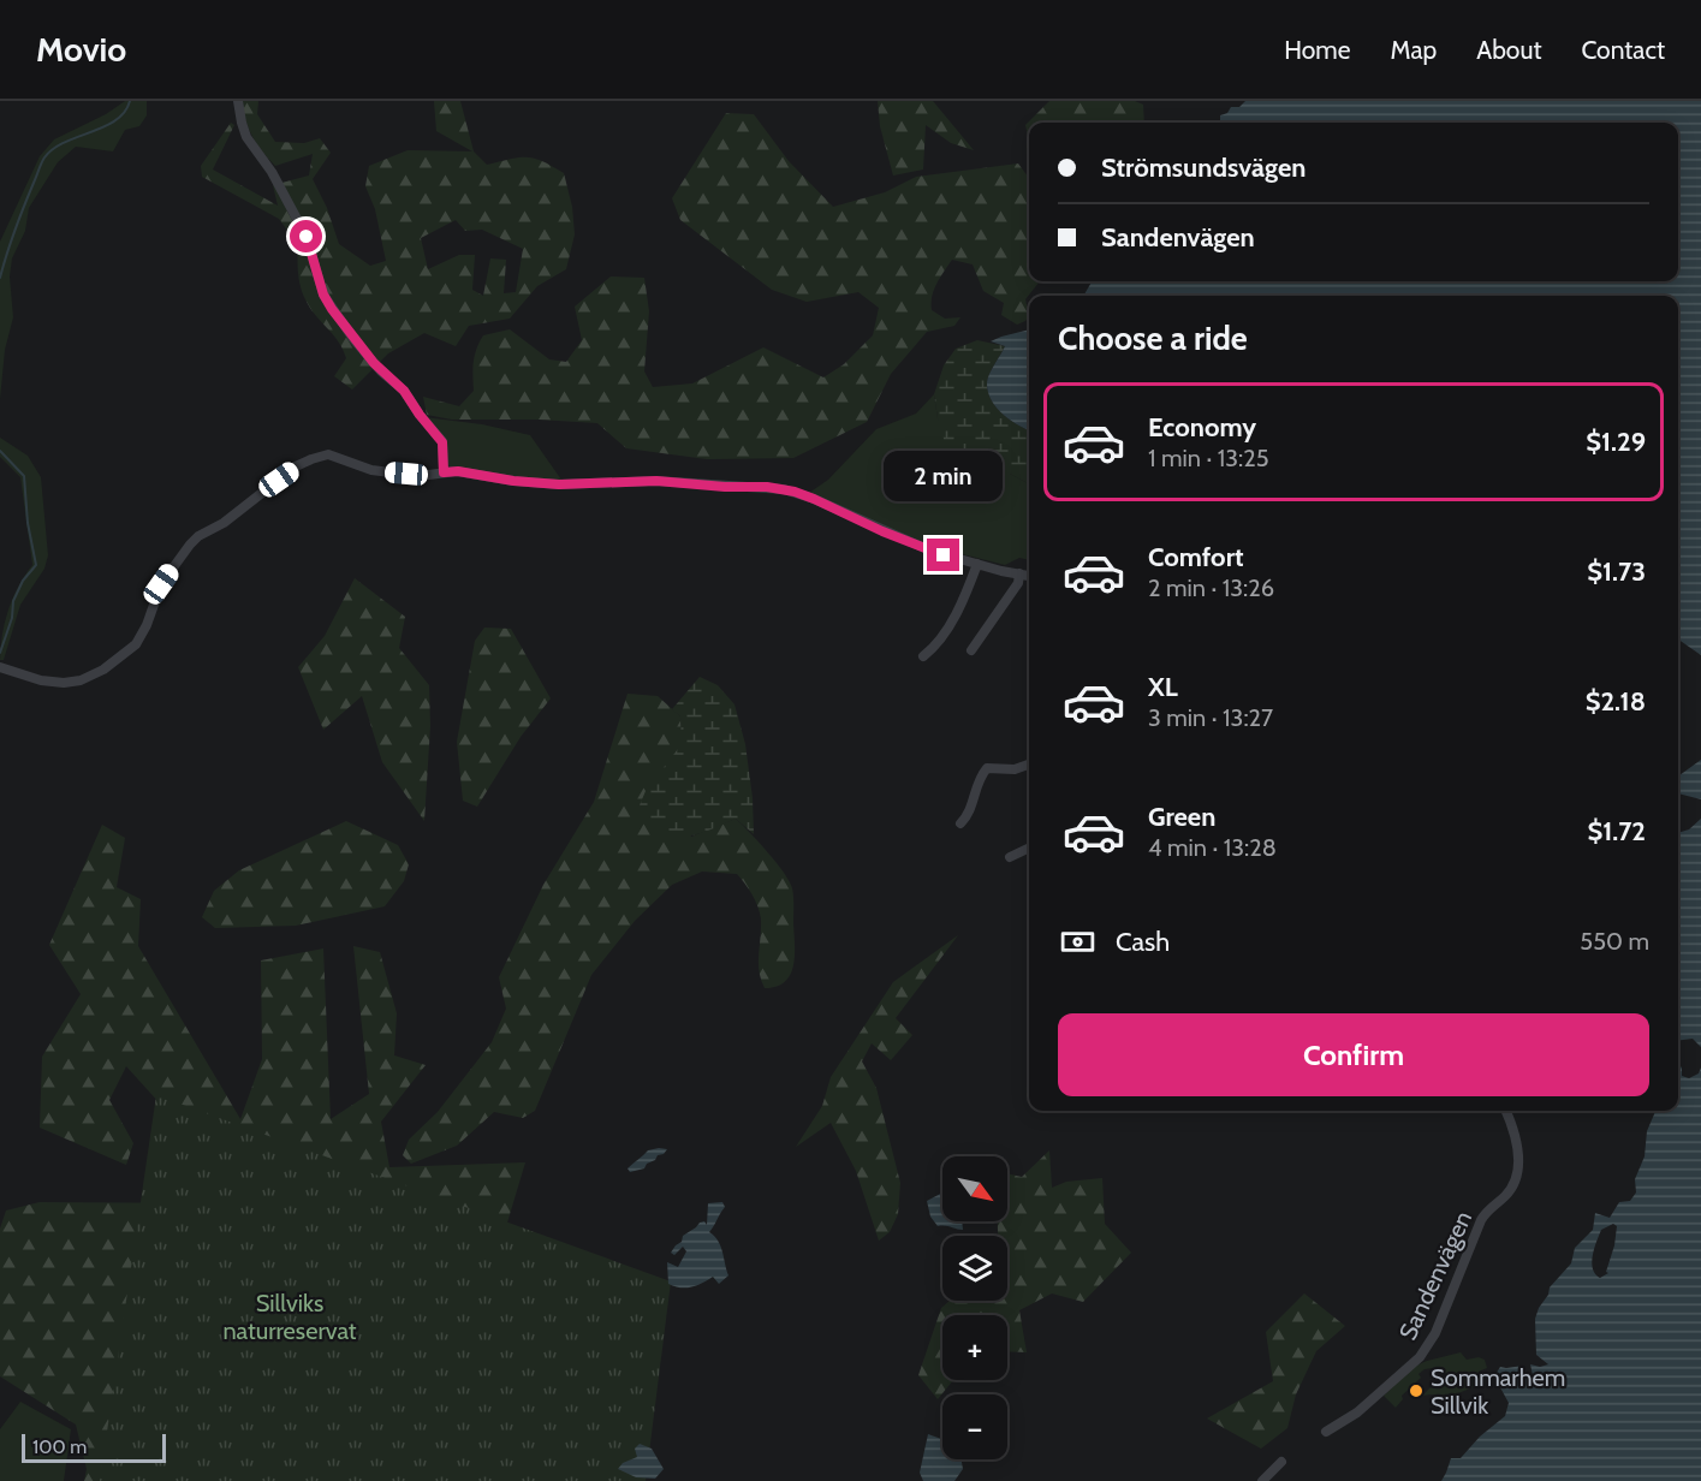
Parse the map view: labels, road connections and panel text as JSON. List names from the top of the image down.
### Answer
{
  "streets": {
    "street": ["Sandenvägen"]
  },
  "parks": ["Sillviks naturreservat"],
  "places": ["Sommarhem Sillvik"],
  "scale_bar": "100 m",
  "north": "bottom right",
  "page": {
    "header": "Movio",
    "nav": [
      "Home",
      "Map",
      "About",
      "Contact"
    ],
    "banner": ["Strömsundsvägen", "Sandenvägen"],
    "heading": "Choose a ride",
    "list": [
      {
        "name": "Economy",
        "note": "1 min · 13:25",
        "value": "$1.29"
      },
      {
        "name": "Comfort",
        "note": "2 min · 13:26",
        "value": "$1.73"
      },
      {
        "name": "XL",
        "note": "3 min · 13:27",
        "value": "$2.18"
      },
      {
        "name": "Green",
        "note": "4 min · 13:28",
        "value": "$1.72"
      }
    ],
    "bubble": "2 min",
    "pay": ["Cash", "550 m"],
    "buttons": "Confirm",
    "map_buttons": ["+", "−"],
    "scale": "100 m"
  }
}
